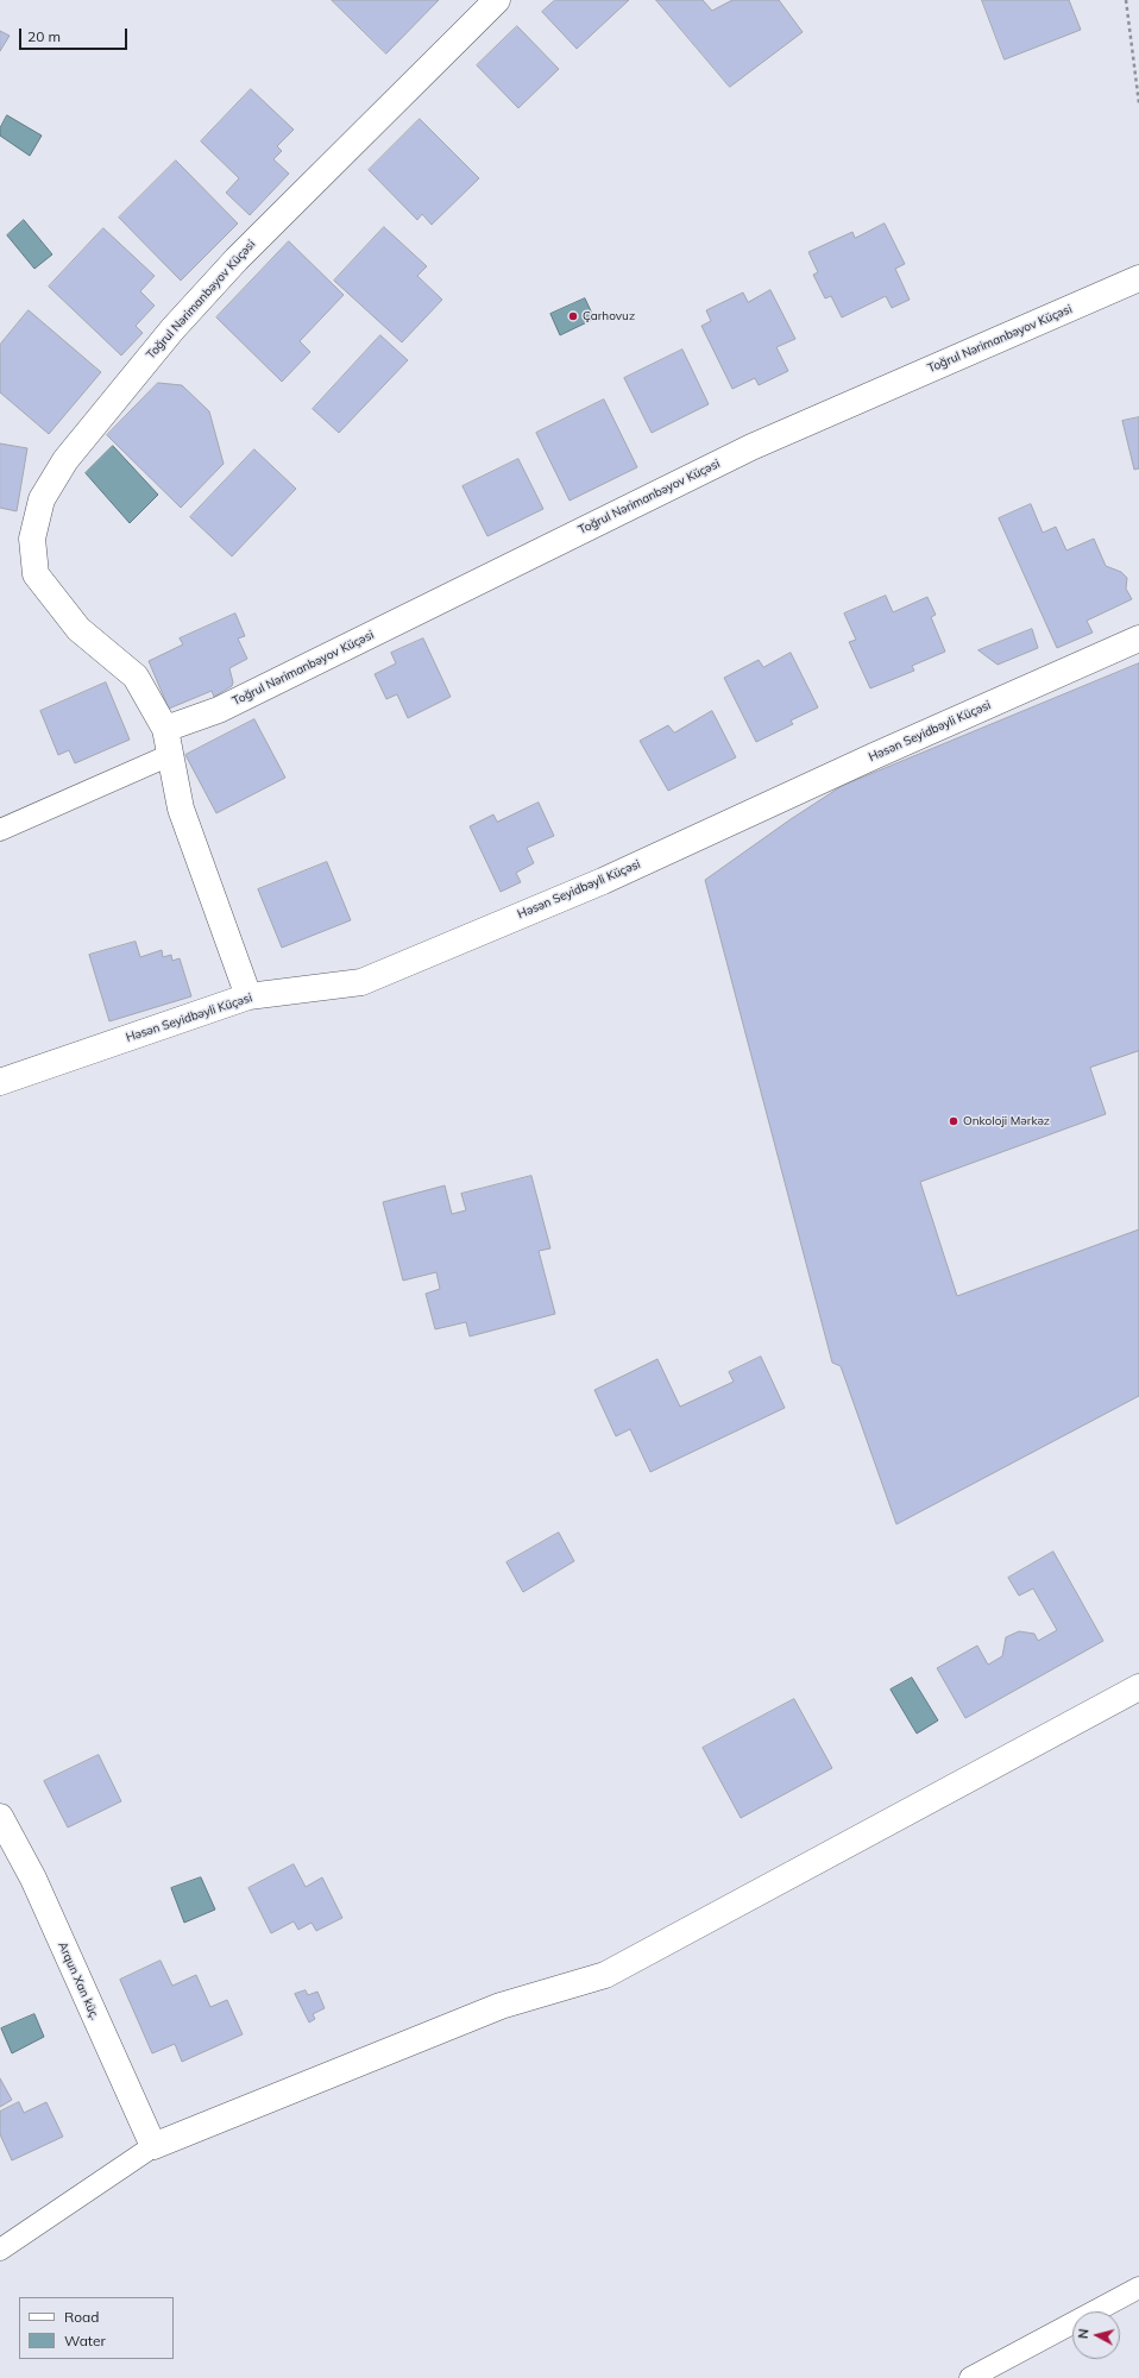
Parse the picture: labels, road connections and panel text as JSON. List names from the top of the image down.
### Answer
{
  "streets": {
    "street": ["Toğrul Nərimanbəyov Küçəsi", "Həsən Seyidbəyli Küçəsi", "Arqun Xan küç."]
  },
  "crossings": [
    ["Toğrul Nərimanbəyov Küçəsi", "Həsən Seyidbəyli Küçəsi"]
  ],
  "places": ["Çarhovuz", "Onkoloji Mərkəz"],
  "legend": ["Road", "Water"],
  "scale_bar": "20 m",
  "north": "left"
}
